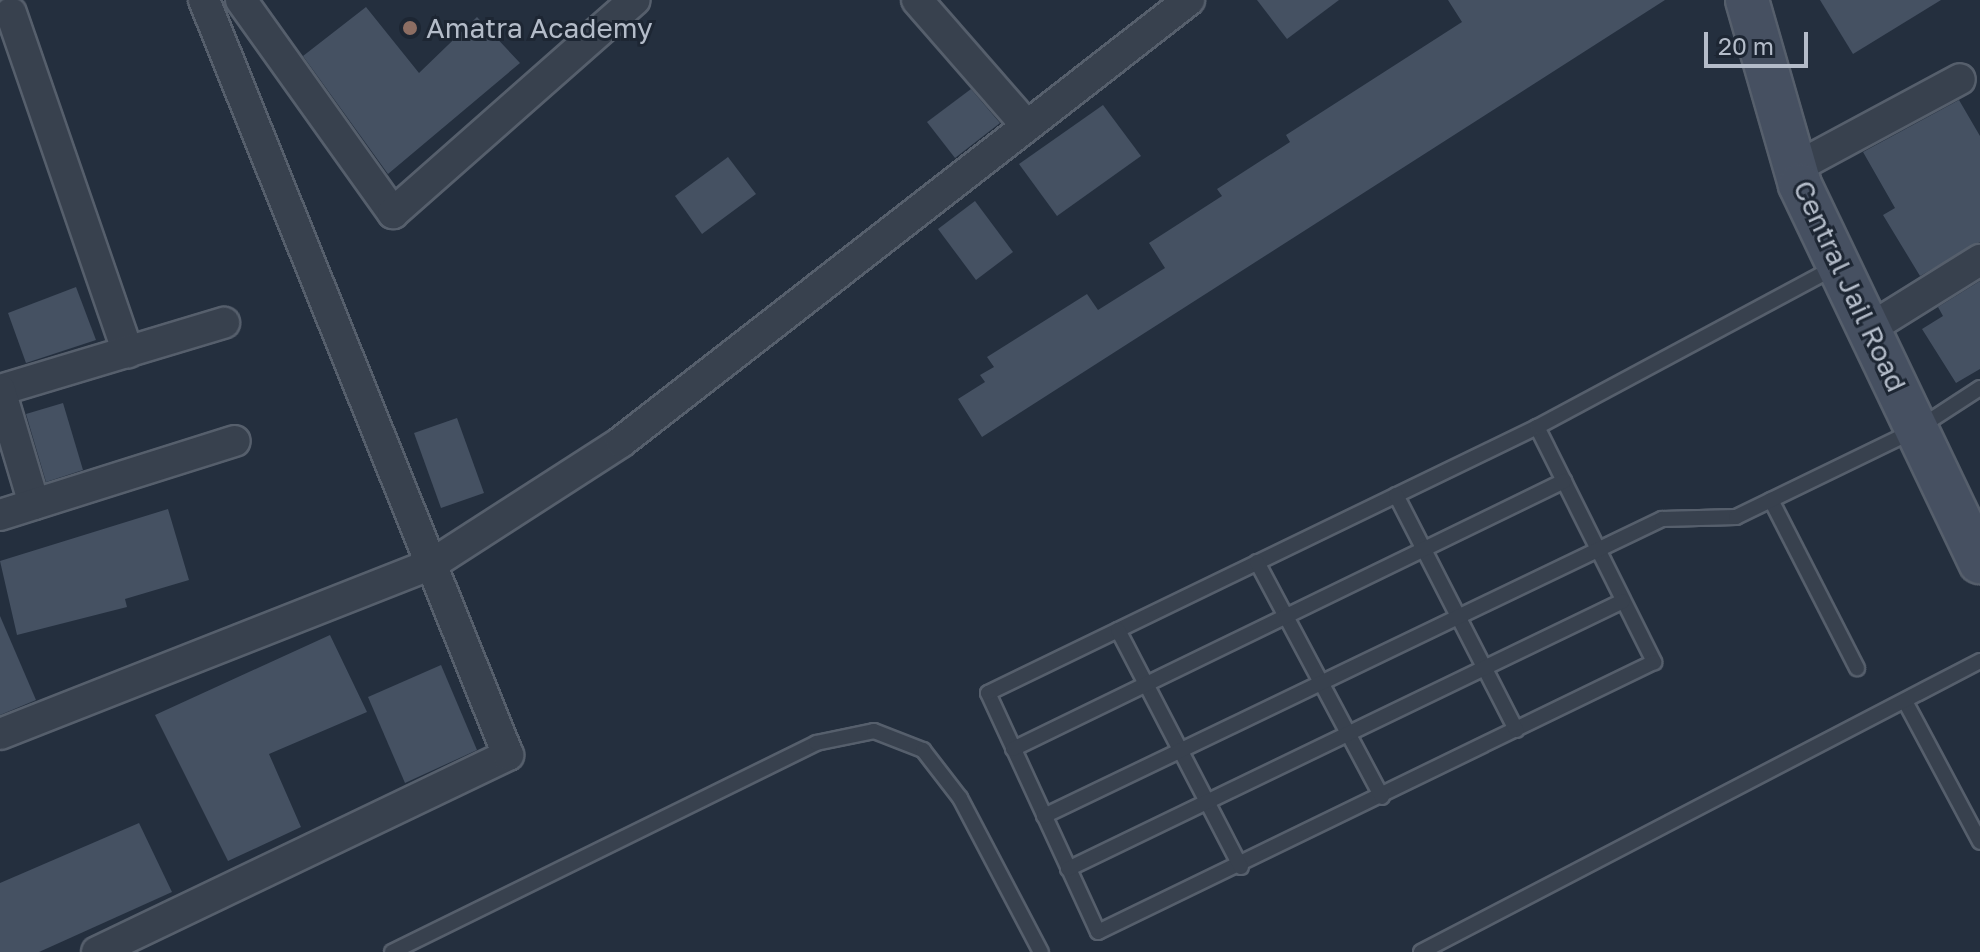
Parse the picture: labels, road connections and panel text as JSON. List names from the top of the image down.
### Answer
{
  "streets": {
    "main road": ["Central Jail Road"]
  },
  "places": ["Amatra Academy"],
  "scale_bar": "20 m"
}
